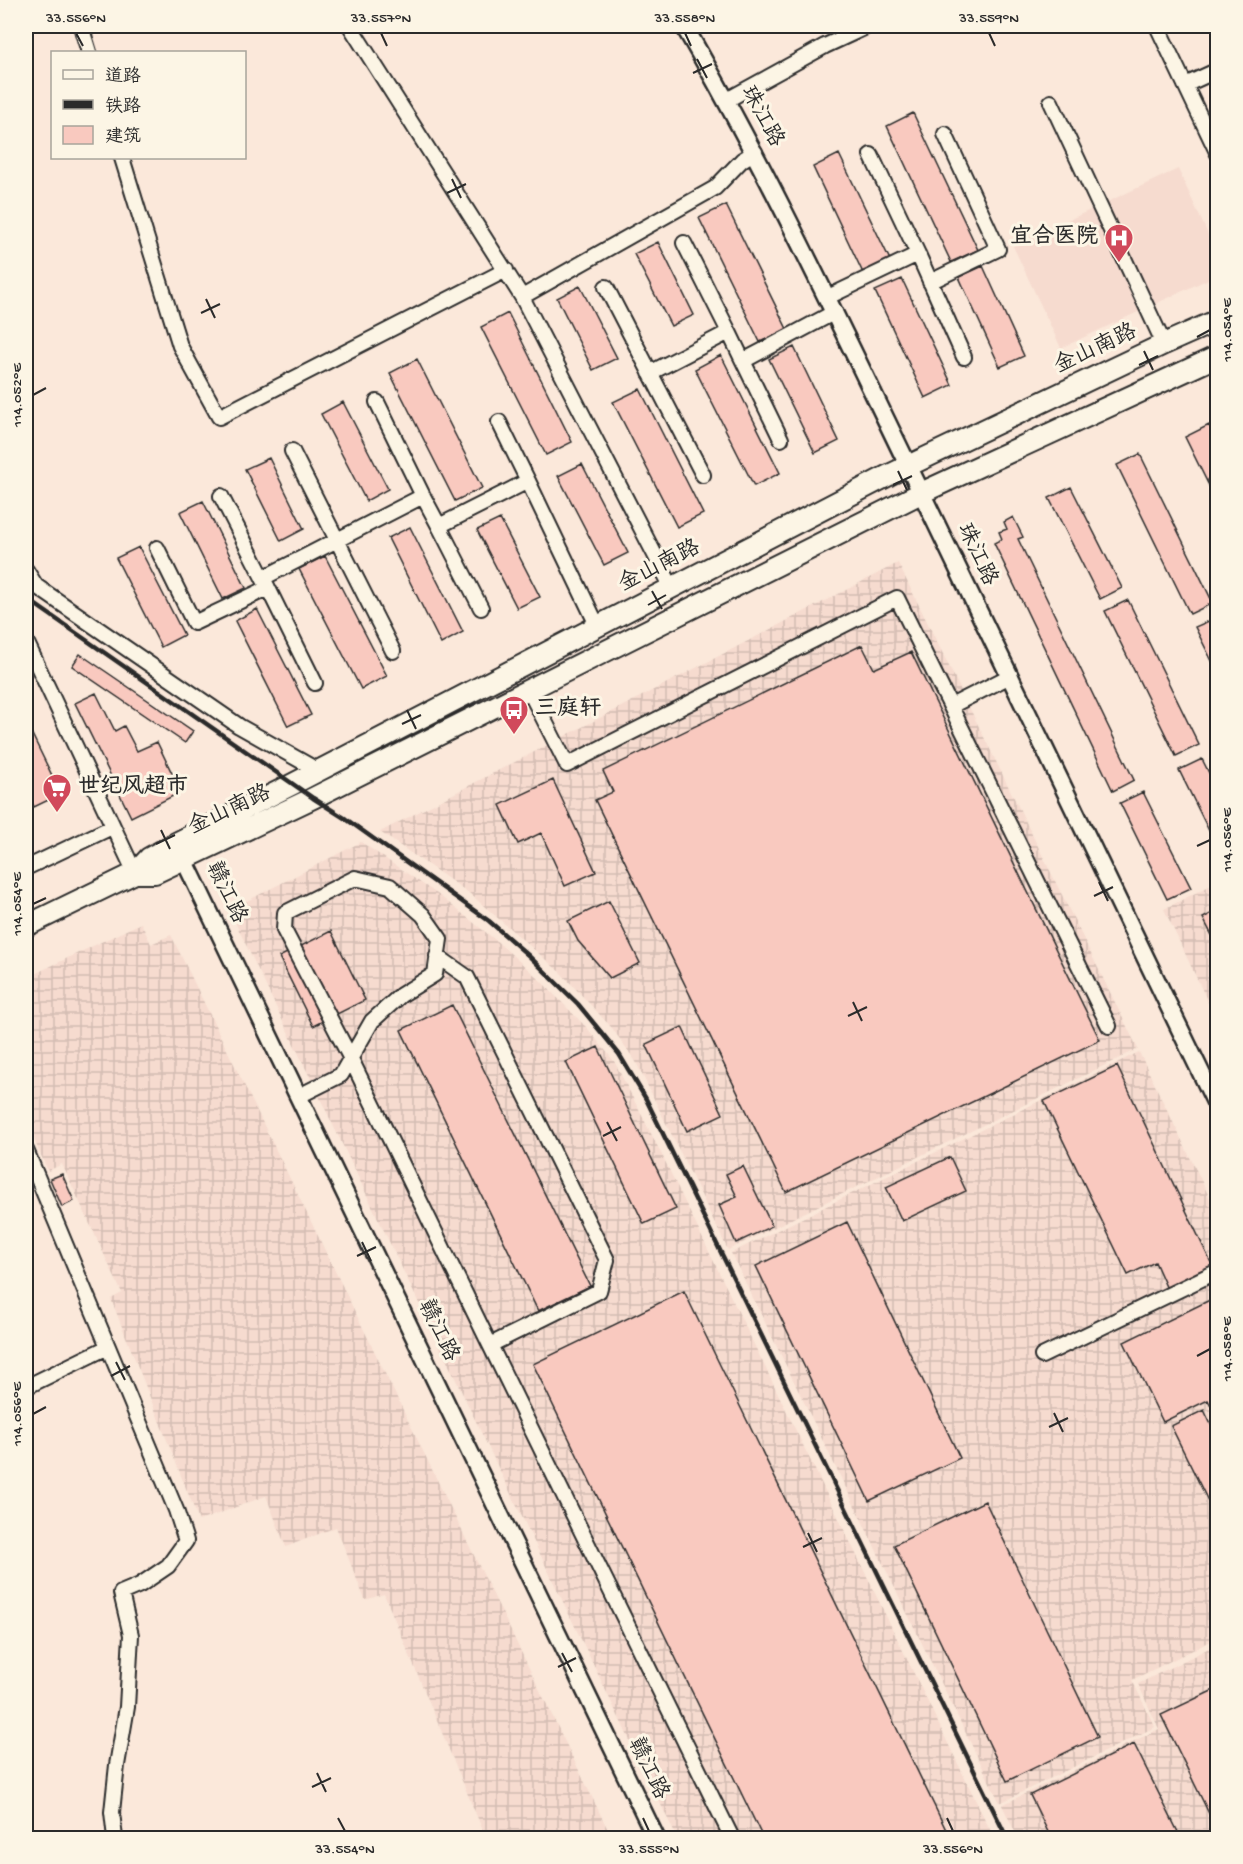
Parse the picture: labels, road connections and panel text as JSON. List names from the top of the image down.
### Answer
{
  "streets": {
    "main road": ["金山南路"],
    "street": ["珠江路", "赣江路"]
  },
  "crossings": [
    ["珠江路", "金山南路"],
    ["金山南路", "赣江路"]
  ],
  "places": {
    "hospital": ["宜合医院"],
    "bus stop": ["三庭轩"],
    "supermarket": ["世纪风超市"]
  },
  "legend": ["道路", "铁路", "建筑"],
  "coordinates": [
    "33.556°N",
    "33.557°N",
    "33.558°N",
    "33.559°N",
    "114.054°E",
    "114.052°E",
    "114.056°E",
    "114.058°E",
    "33.554°N",
    "33.555°N"
  ]
}
